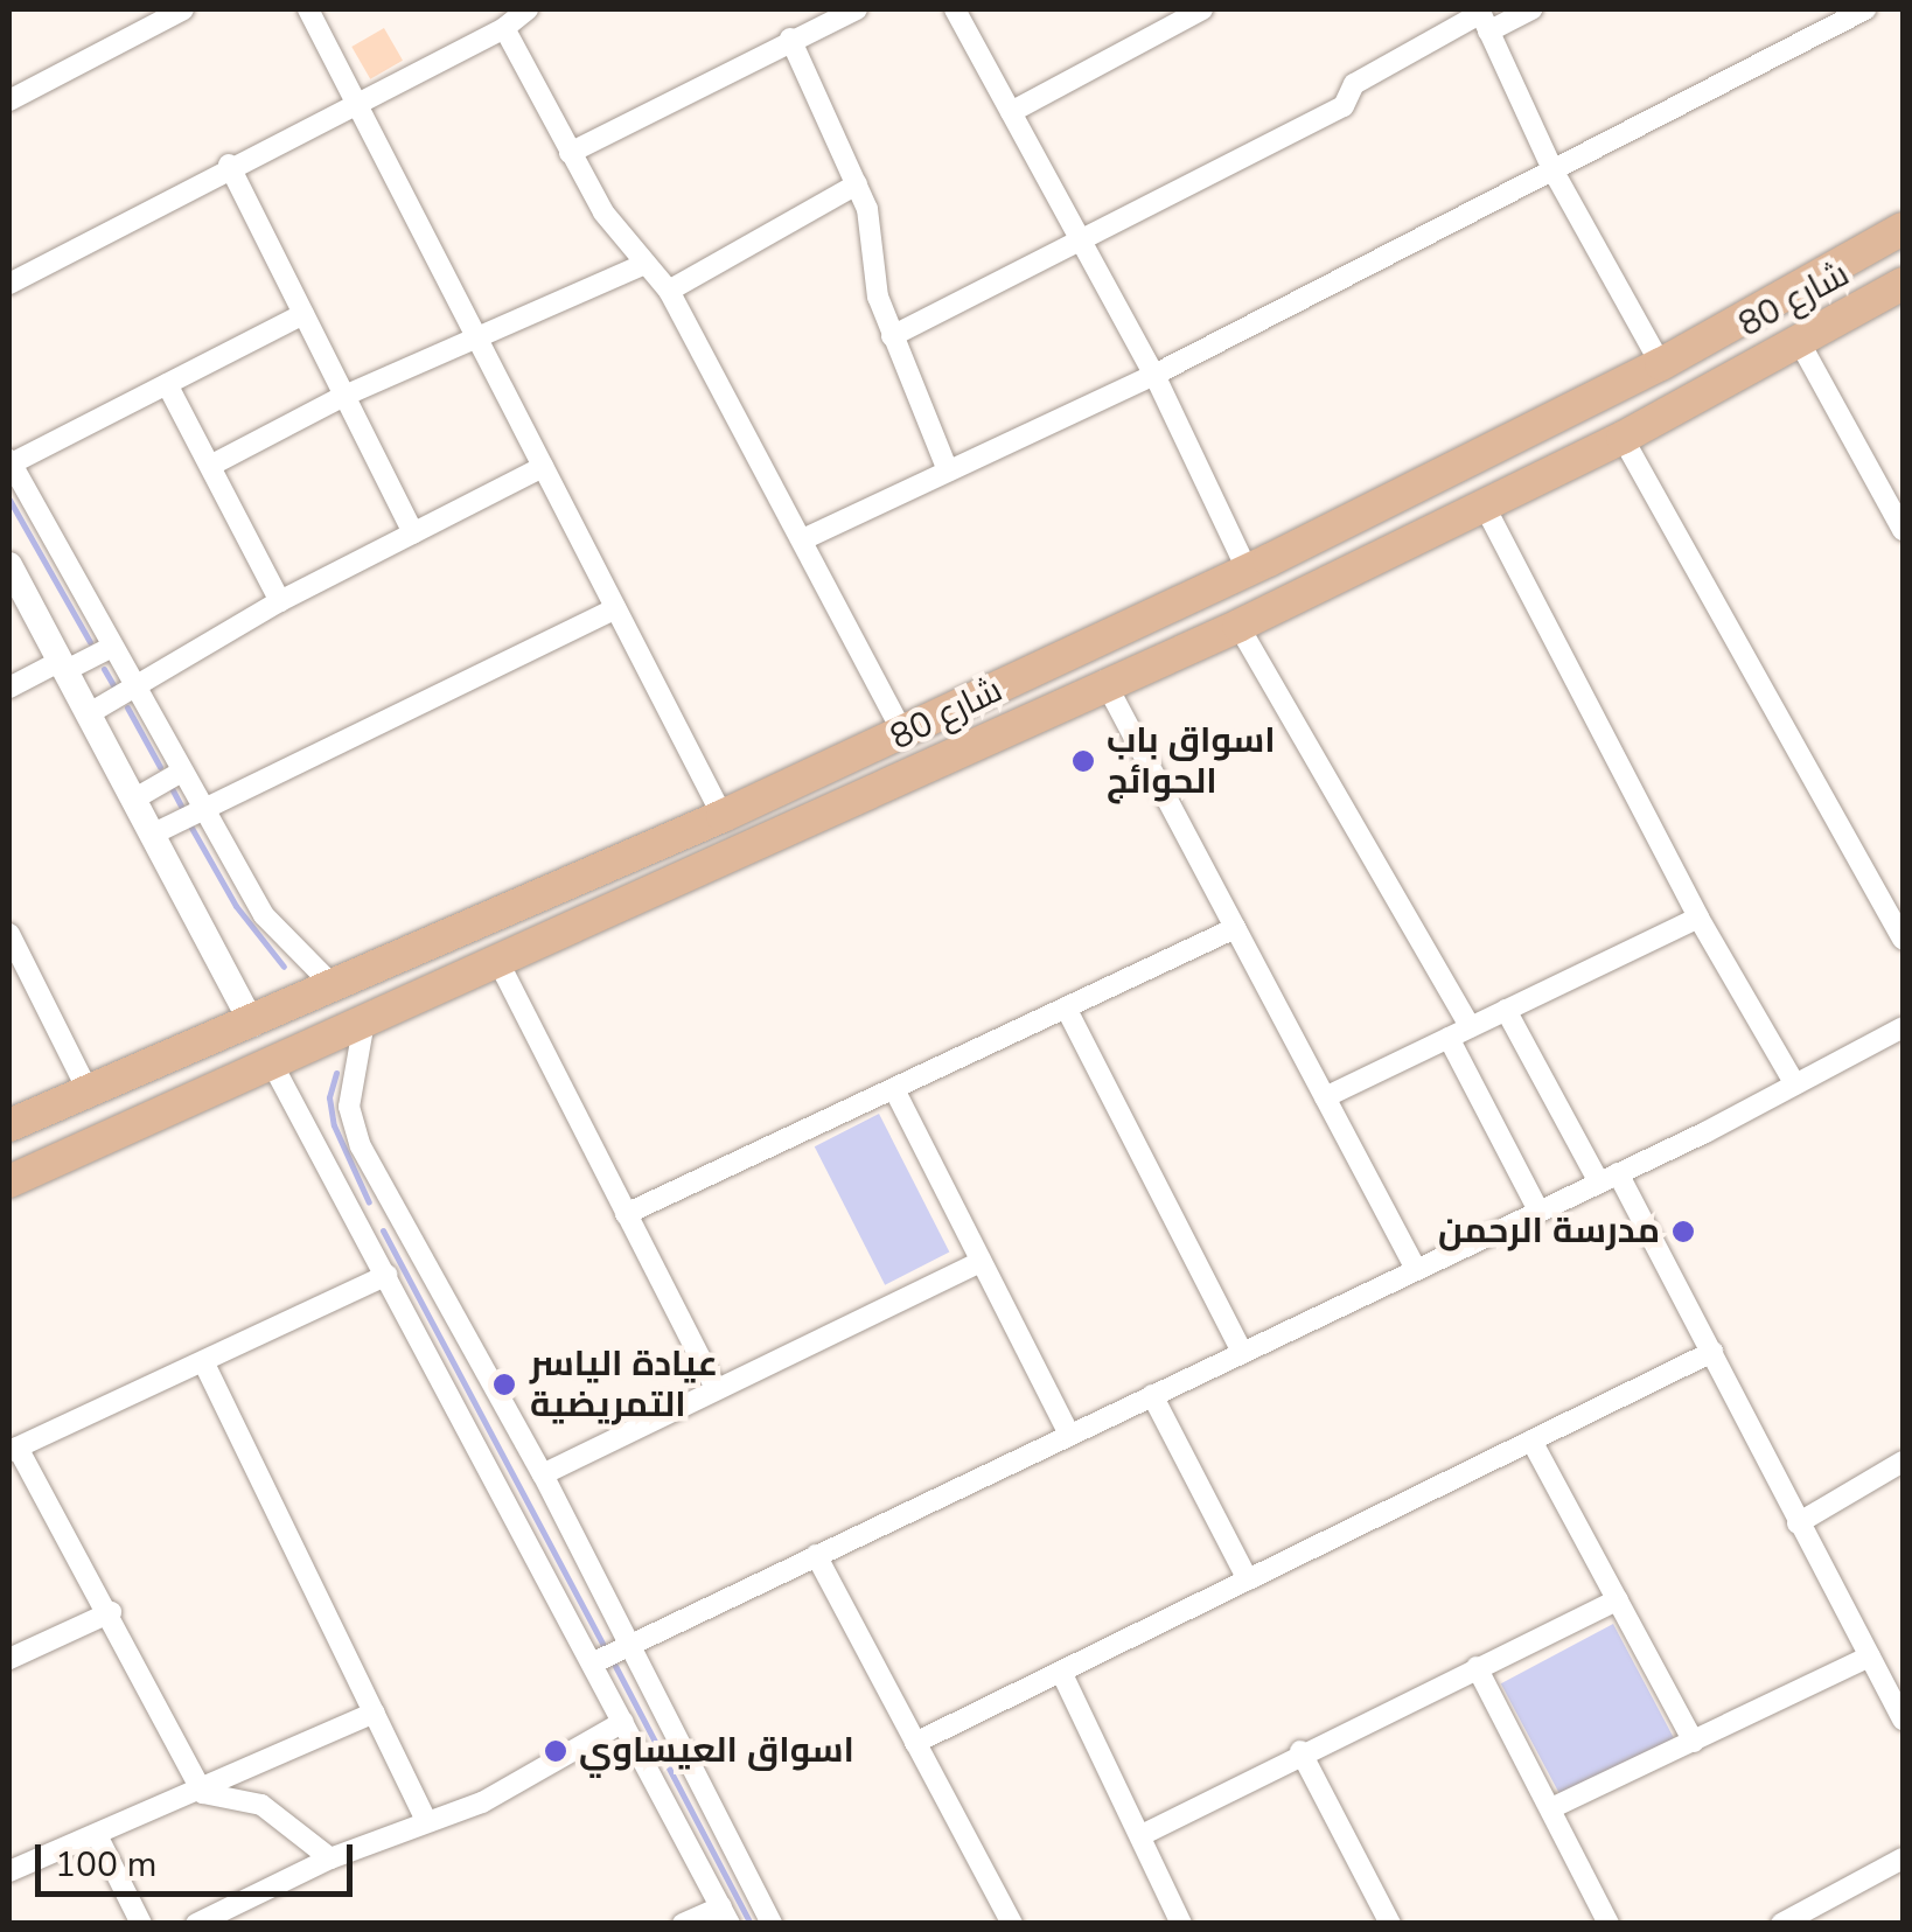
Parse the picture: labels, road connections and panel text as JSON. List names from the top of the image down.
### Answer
{
  "streets": {
    "main road": ["شارع 80"]
  },
  "places": [
    "اسواق باب الحوائج",
    "مدرسة الرحمن",
    "عيادة الياسر التمريضية",
    "اسواق العيساوي"
  ],
  "scale_bar": "100 m"
}
